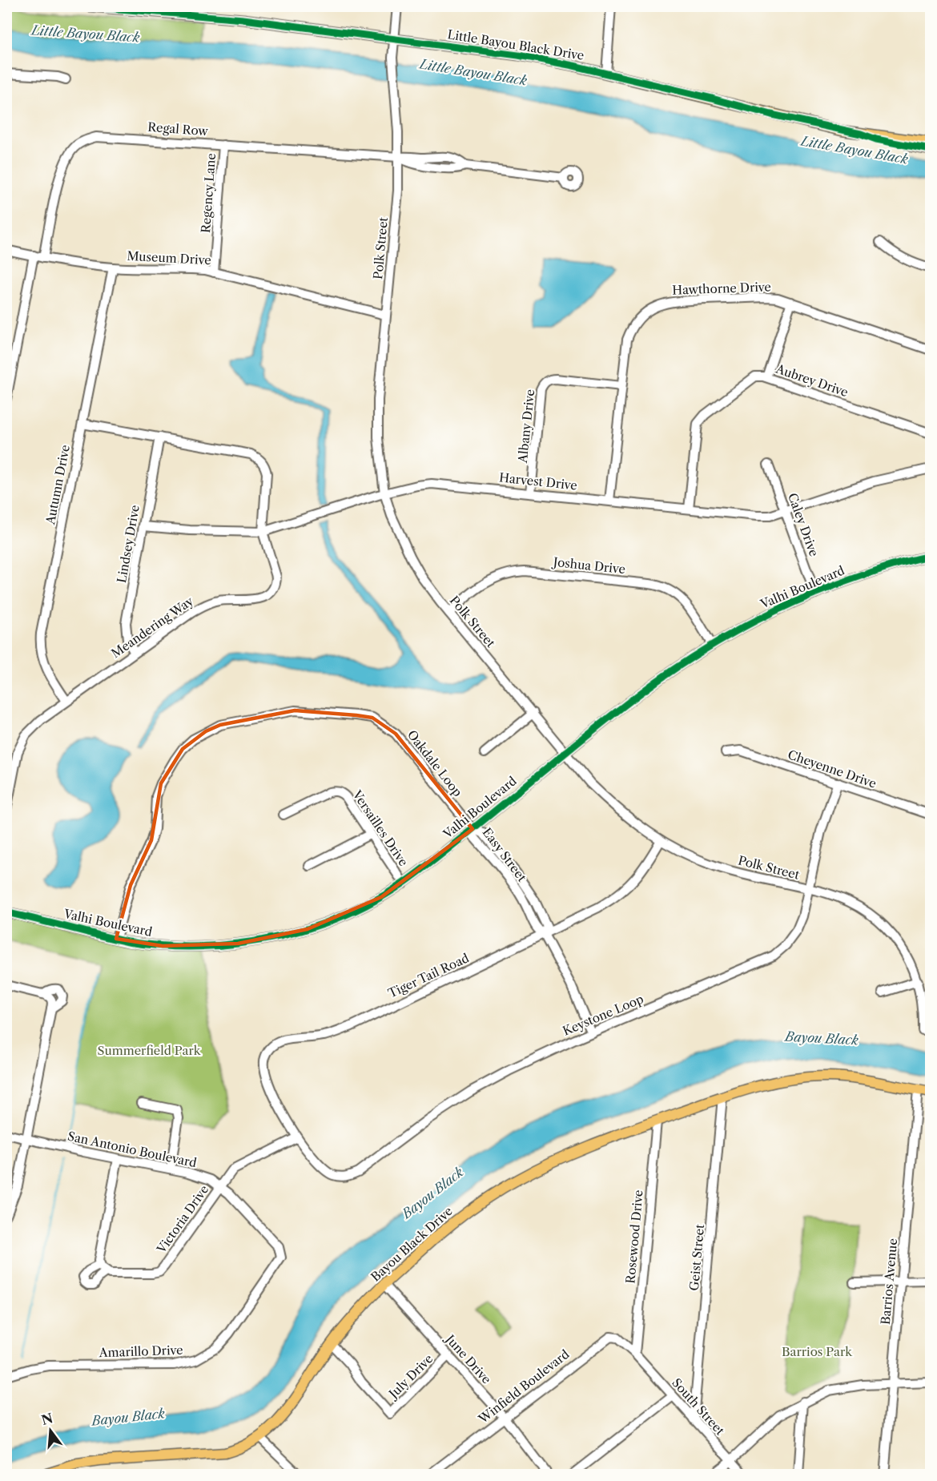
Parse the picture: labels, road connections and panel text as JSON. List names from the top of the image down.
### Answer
{
  "streets": {
    "main road": ["Little Bayou Black Drive", "Bayou Black Drive"],
    "street": [
      "Regal Row",
      "Regency Lane",
      "Polk Street",
      "Museum Drive",
      "Hawthorne Drive",
      "Aubrey Drive",
      "Albany Drive",
      "Harvest Drive",
      "Autumn Drive",
      "Caley Drive",
      "Lindsey Drive",
      "Joshua Drive",
      "Valhi Boulevard",
      "Meandering Way",
      "Oakdale Loop",
      "Cheyenne Drive",
      "Versailles Drive",
      "Easy Street",
      "Tiger Tail Road",
      "Keystone Loop",
      "San Antonio Boulevard",
      "Victoria Drive",
      "Rosewood Drive",
      "Geist Street",
      "Barrios Avenue",
      "Amarillo Drive",
      "June Drive",
      "July Drive",
      "Winfield Boulevard",
      "South Street"
    ]
  },
  "crossings": [
    ["Little Bayou Black Drive", "Polk Street"],
    ["Regal Row", "Regency Lane"],
    ["Regal Row", "Polk Street"],
    ["Regal Row", "Museum Drive"],
    ["Regency Lane", "Museum Drive"],
    ["Polk Street", "Museum Drive"],
    ["Polk Street", "Harvest Drive"],
    ["Polk Street", "Joshua Drive"],
    ["Polk Street", "Valhi Boulevard"],
    ["Polk Street", "Tiger Tail Road"],
    ["Polk Street", "Keystone Loop"],
    ["Museum Drive", "Autumn Drive"],
    ["Hawthorne Drive", "Albany Drive"],
    ["Hawthorne Drive", "Harvest Drive"],
    ["Aubrey Drive", "Harvest Drive"],
    ["Albany Drive", "Harvest Drive"],
    ["Harvest Drive", "Caley Drive"],
    ["Harvest Drive", "Lindsey Drive"],
    ["Harvest Drive", "Meandering Way"],
    ["Autumn Drive", "Meandering Way"],
    ["Caley Drive", "Valhi Boulevard"],
    ["Lindsey Drive", "Meandering Way"],
    ["Joshua Drive", "Valhi Boulevard"],
    ["Valhi Boulevard", "Oakdale Loop"],
    ["Valhi Boulevard", "Versailles Drive"],
    ["Valhi Boulevard", "Easy Street"],
    ["Oakdale Loop", "Easy Street"],
    ["Cheyenne Drive", "Keystone Loop"],
    ["Easy Street", "Tiger Tail Road"],
    ["Easy Street", "Keystone Loop"],
    ["Tiger Tail Road", "Keystone Loop"],
    ["Tiger Tail Road", "Victoria Drive"],
    ["Keystone Loop", "Victoria Drive"],
    ["San Antonio Boulevard", "Victoria Drive"],
    ["San Antonio Boulevard", "Amarillo Drive"],
    ["Rosewood Drive", "Bayou Black Drive"],
    ["Rosewood Drive", "Winfield Boulevard"],
    ["Rosewood Drive", "South Street"],
    ["Bayou Black Drive", "Geist Street"],
    ["Bayou Black Drive", "Barrios Avenue"],
    ["Bayou Black Drive", "June Drive"],
    ["Bayou Black Drive", "July Drive"],
    ["Geist Street", "South Street"],
    ["June Drive", "July Drive"],
    ["June Drive", "Winfield Boulevard"],
    ["Winfield Boulevard", "South Street"]
  ],
  "water": ["Little Bayou Black", "Bayou Black"],
  "parks": ["Summerfield Park", "Barrios Park"],
  "north": "top"
}
